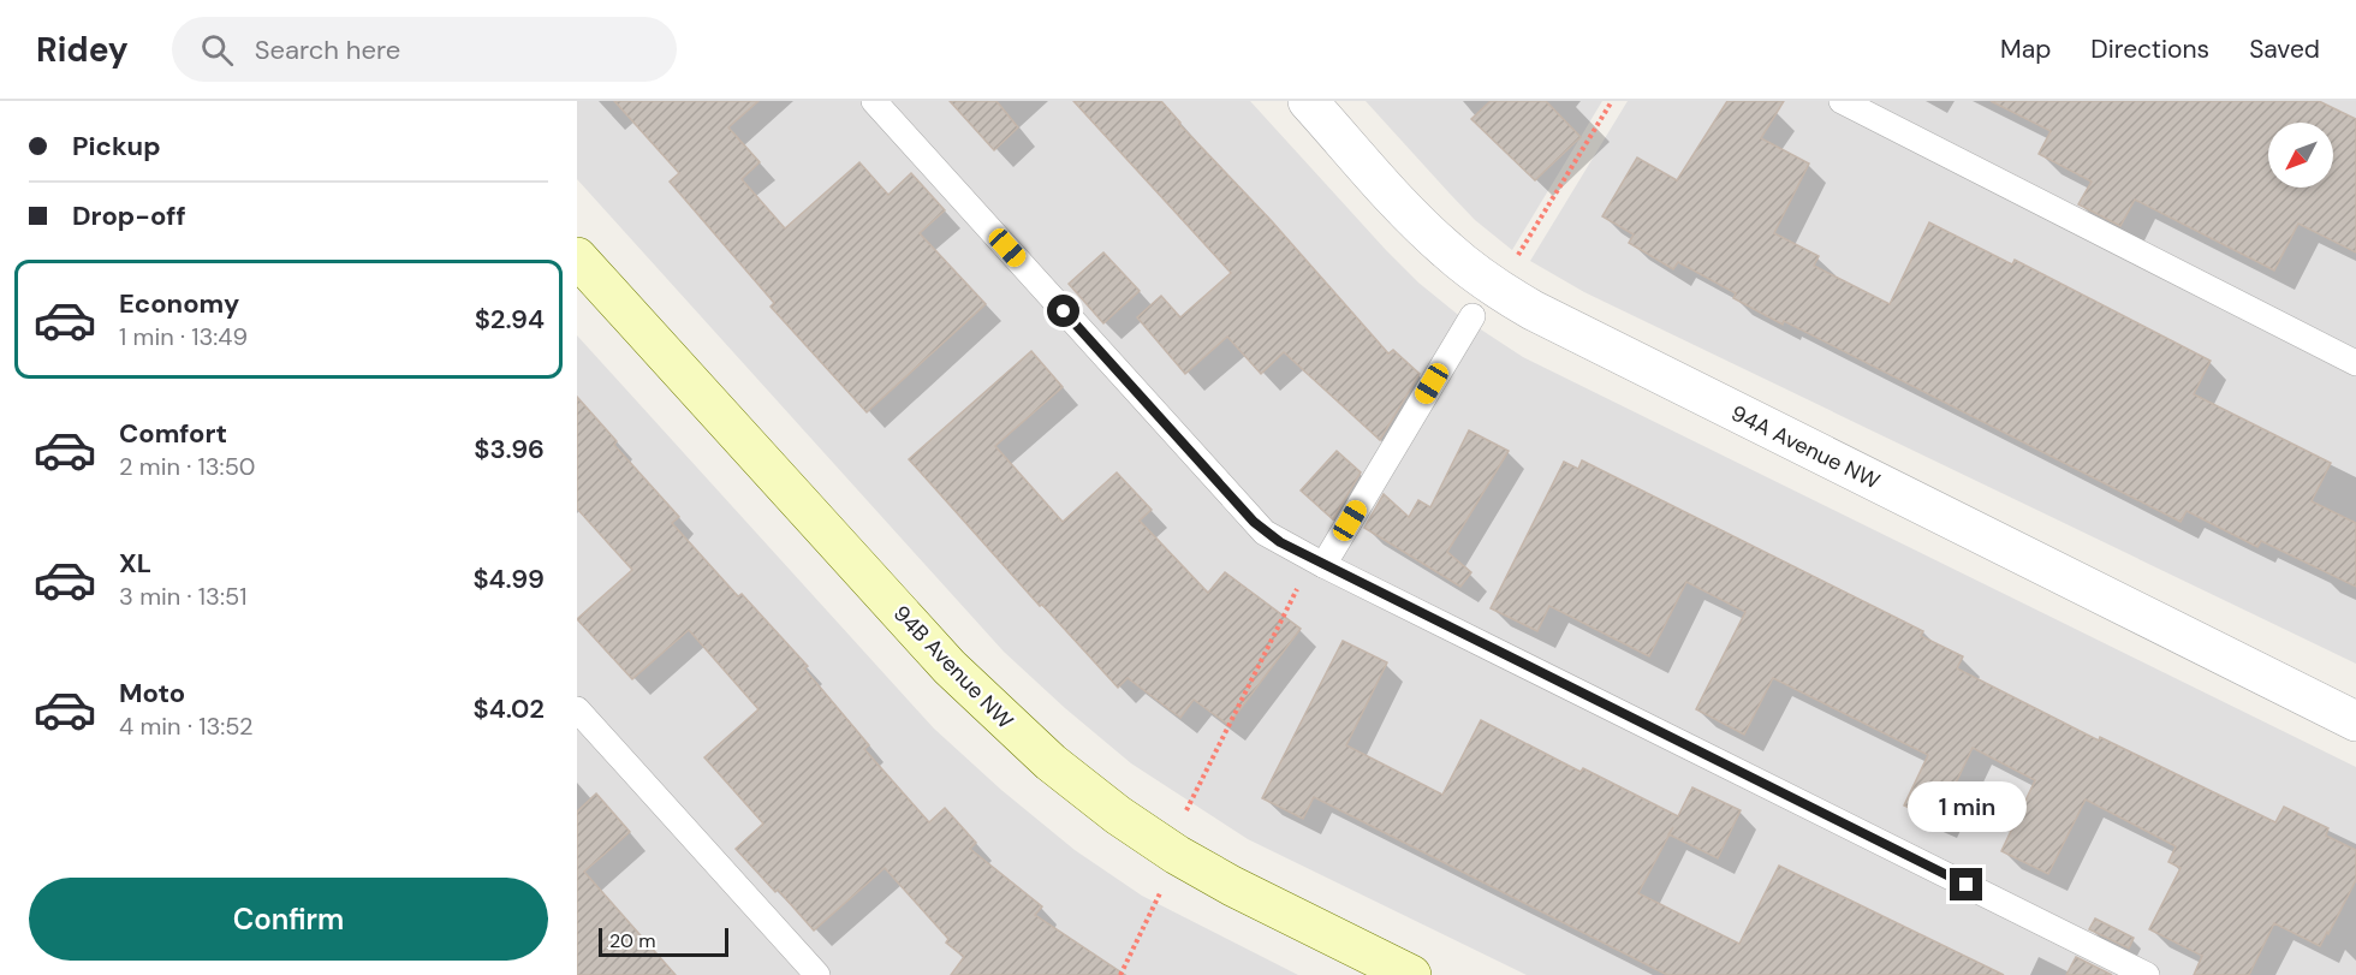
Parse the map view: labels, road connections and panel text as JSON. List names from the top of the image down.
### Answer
{
  "streets": {
    "street": ["94A Avenue NW", "94B Avenue NW"]
  },
  "scale_bar": "20 m",
  "north": "bottom left",
  "page": {
    "header": "Ridey",
    "search": "Search here",
    "nav": ["Map", "Directions", "Saved"],
    "banner": ["Pickup", "Drop-off"],
    "list": [
      {
        "name": "Economy",
        "note": "1 min · 13:49",
        "value": "$2.94"
      },
      {
        "name": "Comfort",
        "note": "2 min · 13:50",
        "value": "$3.96"
      },
      {
        "name": "XL",
        "note": "3 min · 13:51",
        "value": "$4.99"
      },
      {
        "name": "Moto",
        "note": "4 min · 13:52",
        "value": "$4.02"
      }
    ],
    "bubble": "1 min",
    "buttons": "Confirm",
    "scale": "20 m"
  }
}
